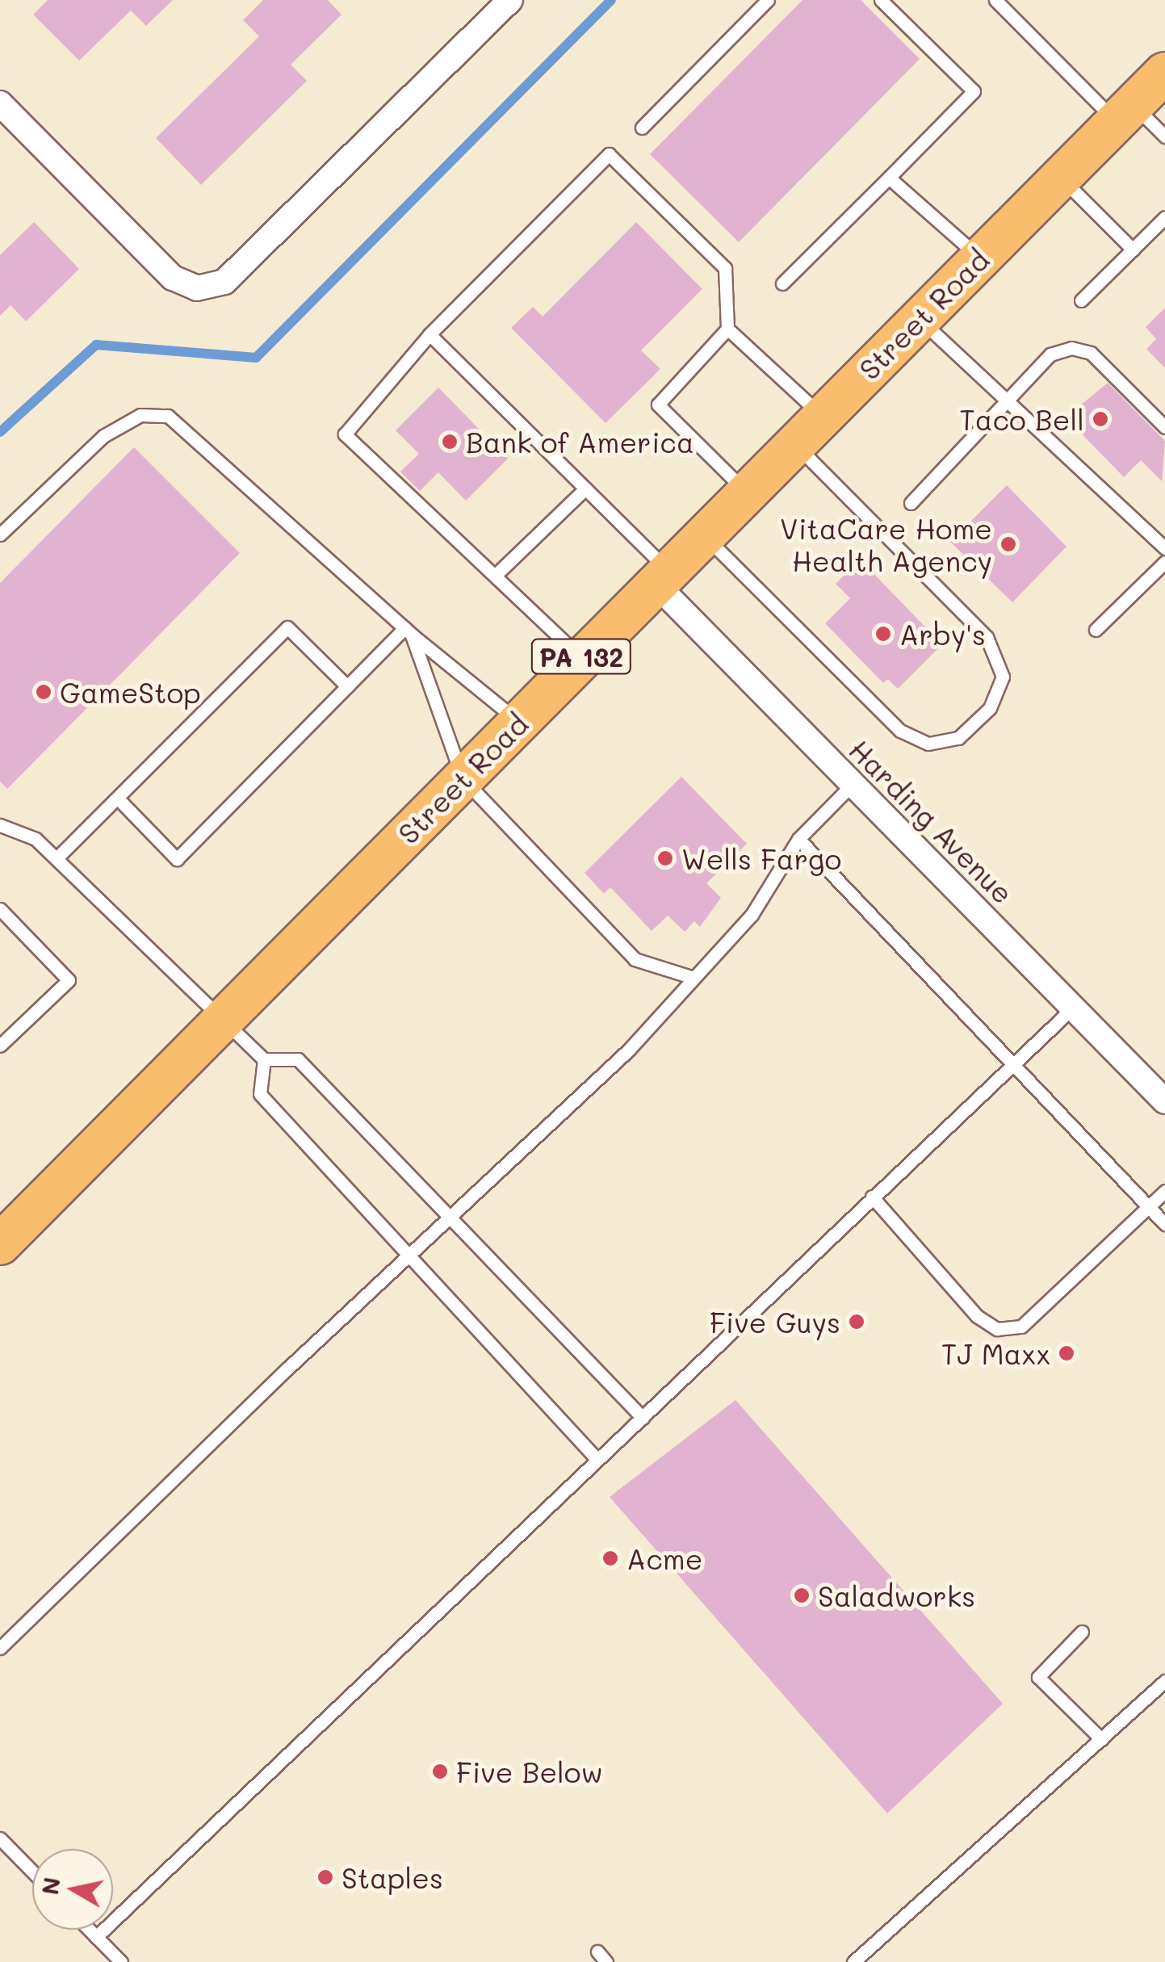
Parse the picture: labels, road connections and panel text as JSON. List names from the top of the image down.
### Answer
{
  "streets": {
    "main road": ["Street Road", "PA 132"],
    "street": ["Harding Avenue"]
  },
  "crossings": [
    ["Street Road", "Harding Avenue"]
  ],
  "places": [
    "Taco Bell",
    "Bank of America",
    "VitaCare Home Health Agency",
    "Arby's",
    "GameStop",
    "Wells Fargo",
    "Five Guys",
    "TJ Maxx",
    "Acme",
    "Saladworks",
    "Five Below",
    "Staples"
  ],
  "north": "left"
}
